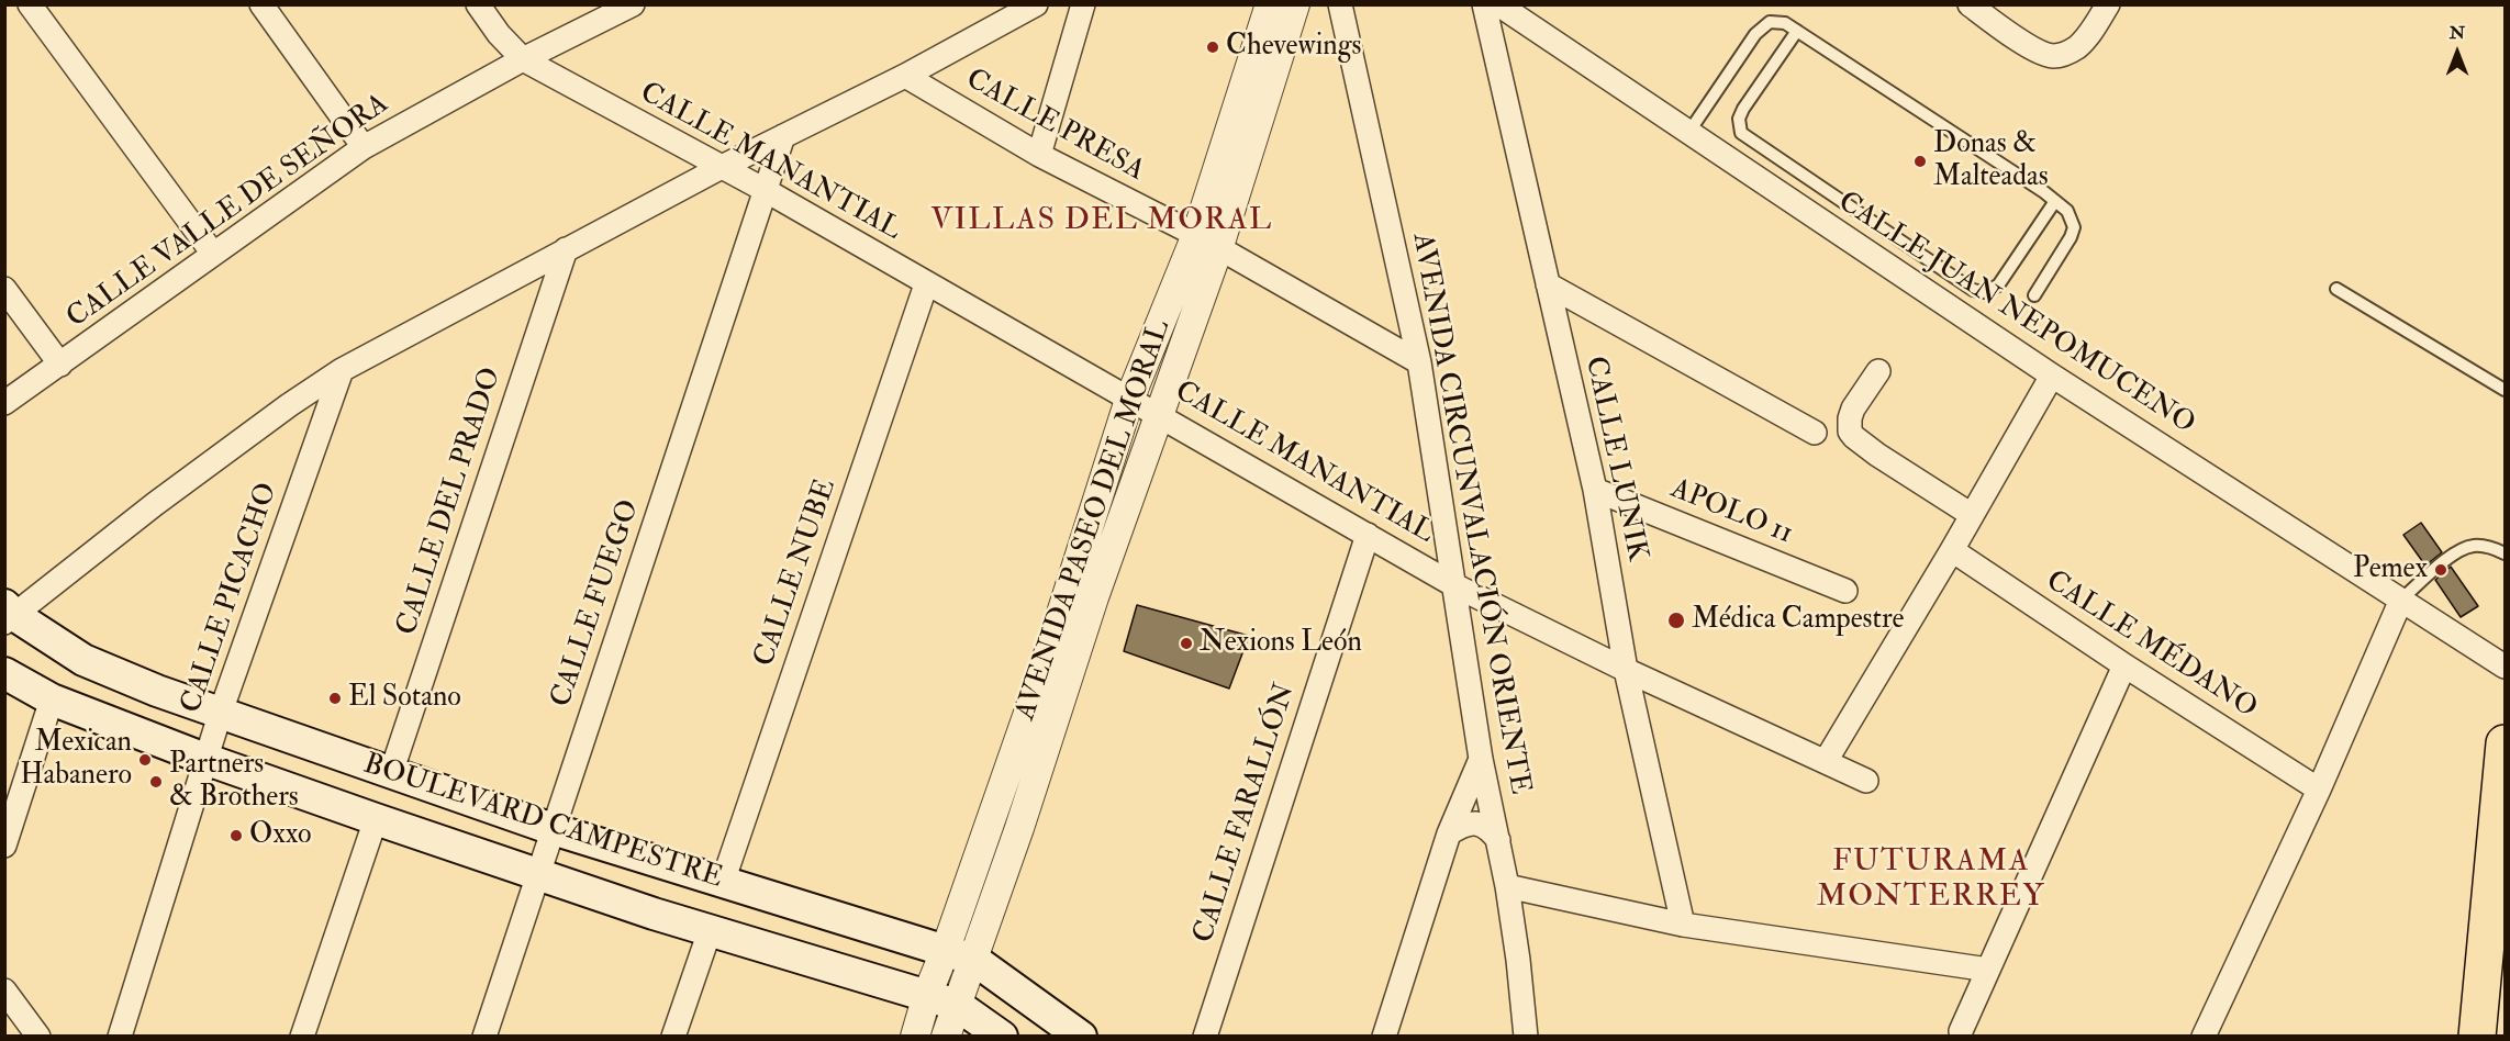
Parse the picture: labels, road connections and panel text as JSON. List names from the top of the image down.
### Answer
{
  "streets": {
    "main road": ["BOULEVARD CAMPESTRE"],
    "street": [
      "CALLE PRESA",
      "CALLE MANANTIAL",
      "CALLE VALLE DE SEÑORA",
      "CALLE JUAN NEPOMUCENO",
      "CALLE LUNIK",
      "CALLE DEL PRADO",
      "APOLO 11",
      "AVENIDA CIRCUNVALACIÓN ORIENTE",
      "AVENIDA PASEO DEL MORAL",
      "CALLE NUBE",
      "CALLE PICACHO",
      "CALLE FUEGO",
      "CALLE MÉDANO",
      "CALLE FARALLÓN"
    ]
  },
  "crossings": [
    ["CALLE PRESA", "AVENIDA CIRCUNVALACIÓN ORIENTE"],
    ["CALLE PRESA", "AVENIDA PASEO DEL MORAL"],
    ["CALLE MANANTIAL", "CALLE VALLE DE SEÑORA"],
    ["CALLE MANANTIAL", "CALLE LUNIK"],
    ["CALLE MANANTIAL", "AVENIDA CIRCUNVALACIÓN ORIENTE"],
    ["CALLE MANANTIAL", "AVENIDA PASEO DEL MORAL"],
    ["CALLE MANANTIAL", "CALLE NUBE"],
    ["CALLE MANANTIAL", "CALLE FUEGO"],
    ["CALLE MANANTIAL", "CALLE FARALLÓN"],
    ["CALLE LUNIK", "APOLO 11"],
    ["CALLE DEL PRADO", "BOULEVARD CAMPESTRE"],
    ["AVENIDA PASEO DEL MORAL", "BOULEVARD CAMPESTRE"],
    ["CALLE NUBE", "BOULEVARD CAMPESTRE"],
    ["CALLE PICACHO", "BOULEVARD CAMPESTRE"],
    ["CALLE FUEGO", "BOULEVARD CAMPESTRE"]
  ],
  "districts": ["VILLAS DEL MORAL", "FUTURAMA MONTERREY"],
  "places": [
    "Chevewings",
    "Donas & Malteadas",
    "Pemex",
    "Médica Campestre",
    "Nexions León",
    "El Sotano",
    "Mexican Habanero",
    "Partners & Brothers",
    "Oxxo"
  ],
  "north": "top"
}
